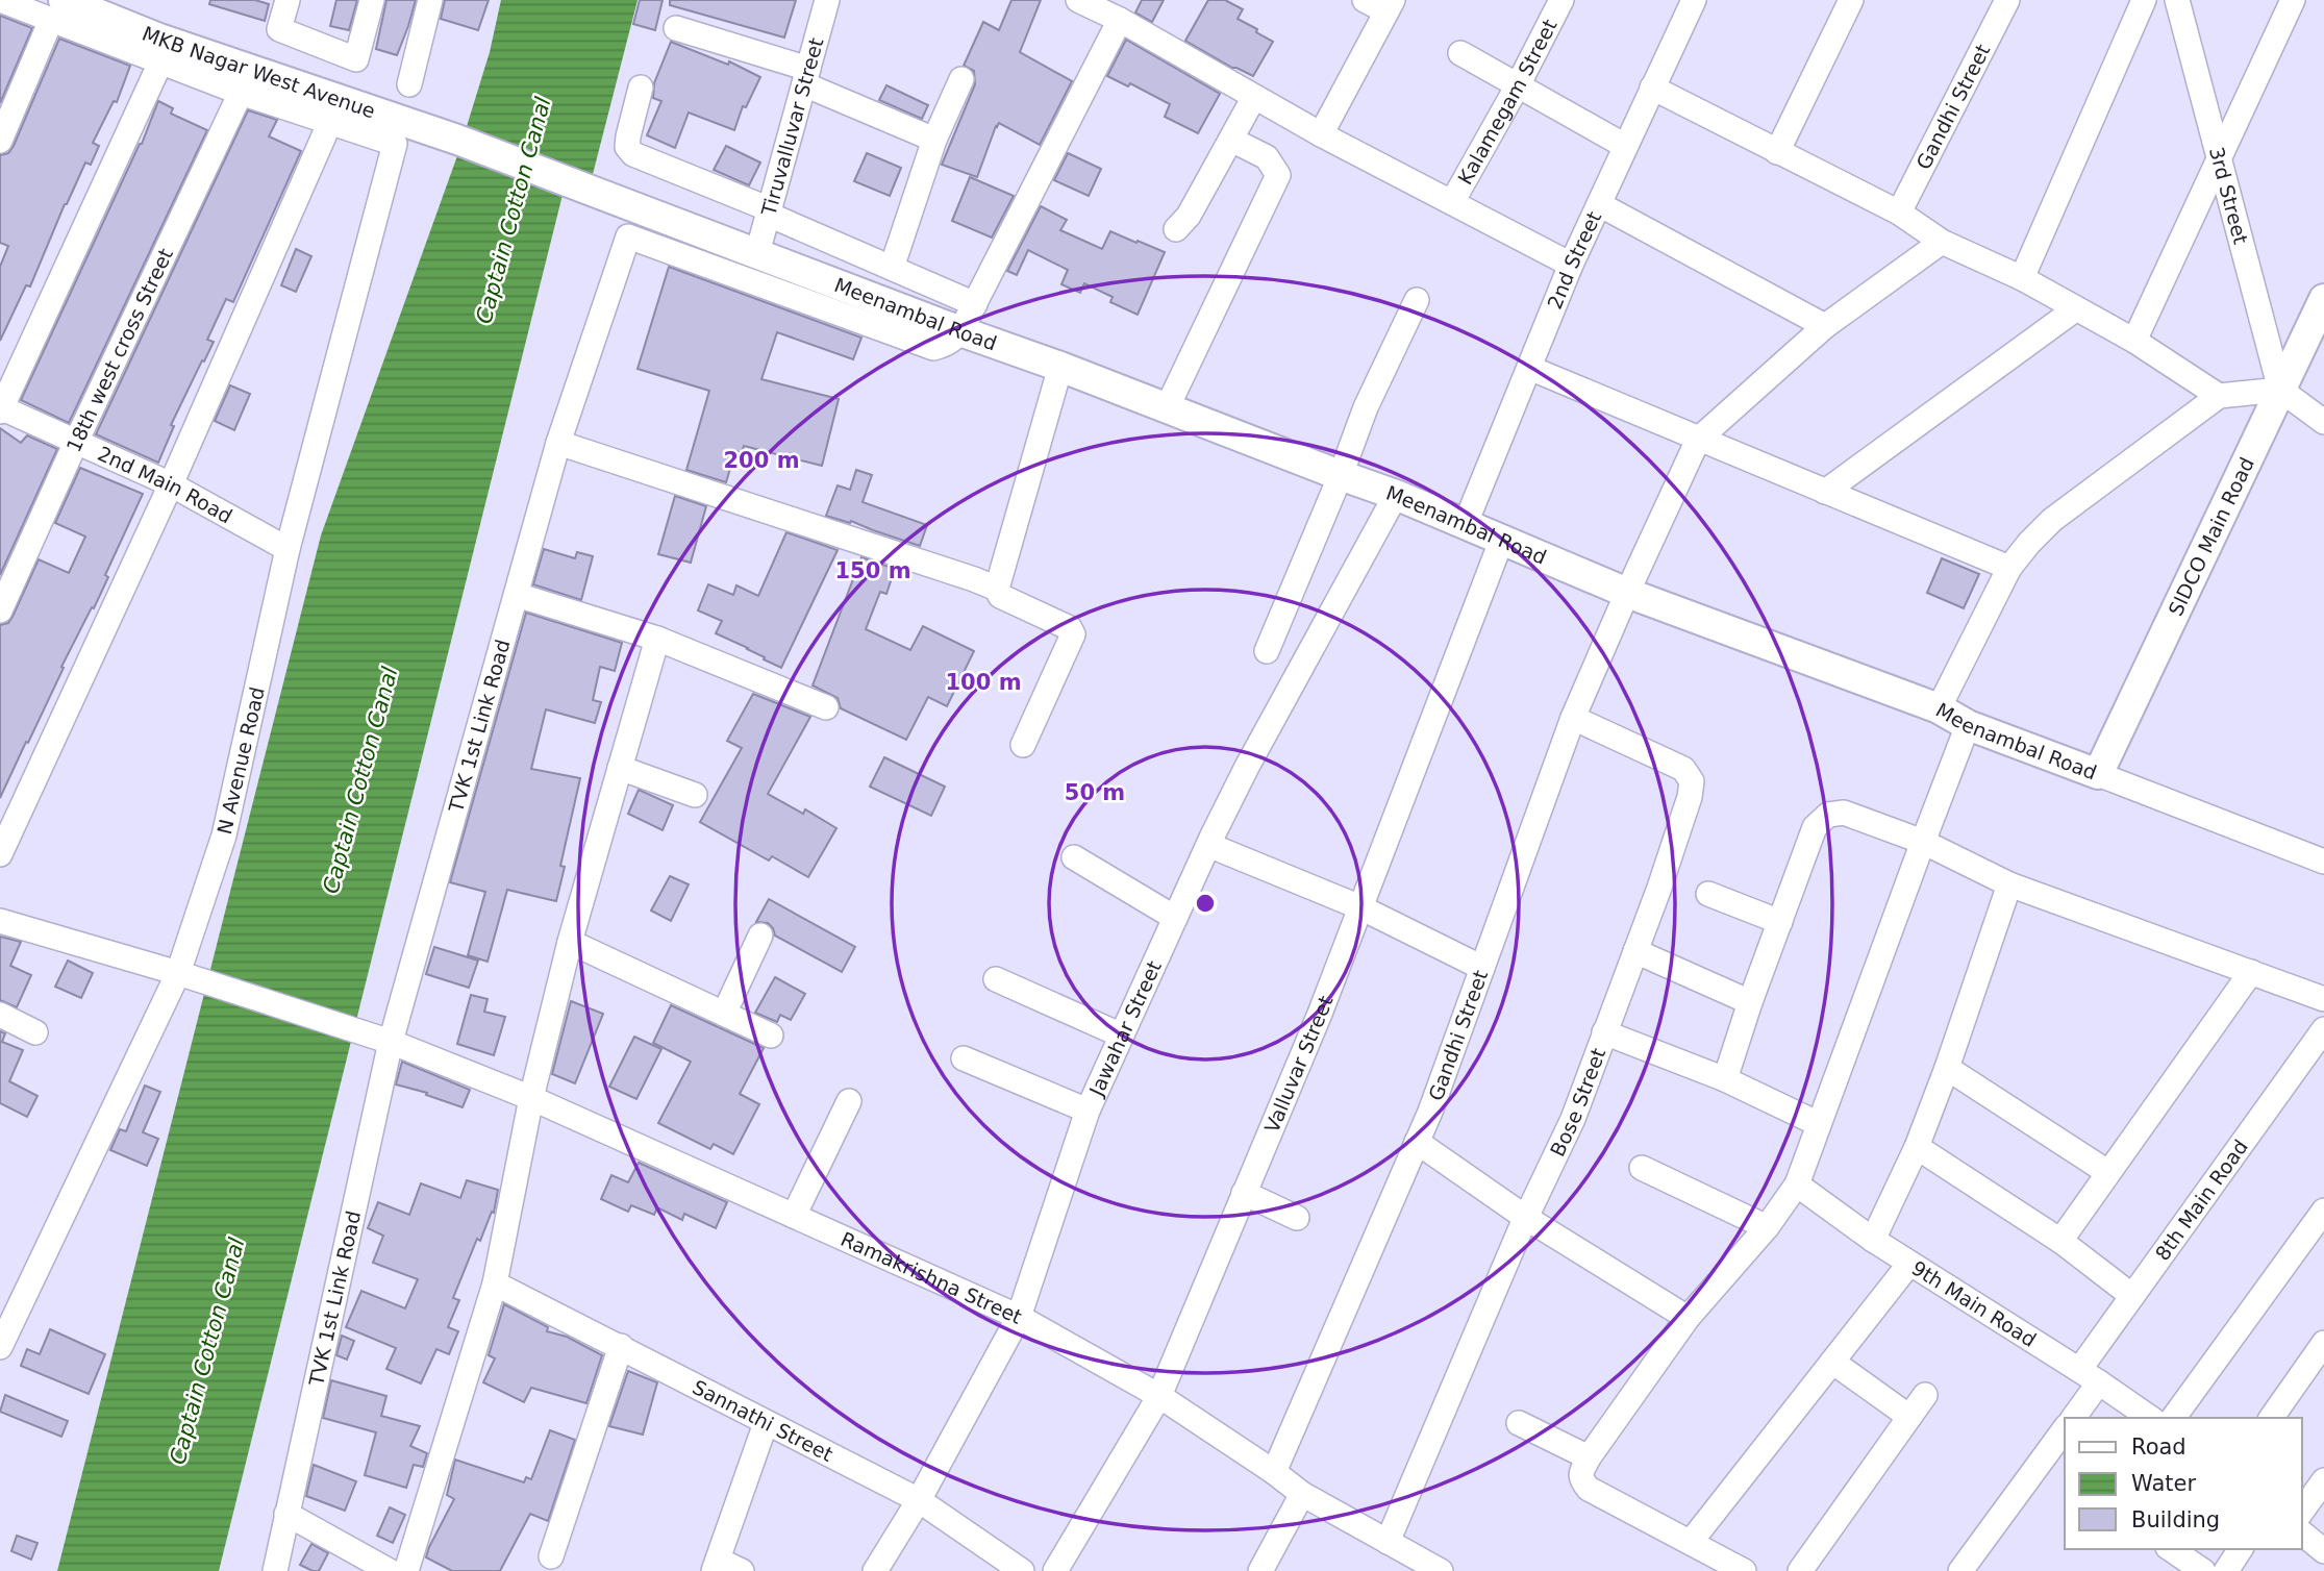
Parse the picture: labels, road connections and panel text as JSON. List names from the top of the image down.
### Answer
{
  "streets": {
    "main road": ["MKB Nagar West Avenue", "Meenambal Road", "SIDCO Main Road"],
    "street": [
      "Kalamegam Street",
      "Gandhi Street",
      "Tiruvalluvar Street",
      "3rd Street",
      "2nd Street",
      "18th west cross Street",
      "2nd Main Road",
      "TVK 1st Link Road",
      "N Avenue Road",
      "Jawahar Street",
      "Valluvar Street",
      "Bose Street",
      "8th Main Road",
      "Ramakrishna Street",
      "9th Main Road",
      "Sannathi Street"
    ]
  },
  "crossings": [
    ["MKB Nagar West Avenue", "Meenambal Road"],
    ["Gandhi Street", "Meenambal Road"],
    ["Gandhi Street", "Bose Street"],
    ["Gandhi Street", "Ramakrishna Street"],
    ["Tiruvalluvar Street", "Meenambal Road"],
    ["3rd Street", "SIDCO Main Road"],
    ["2nd Street", "Meenambal Road"],
    ["Meenambal Road", "SIDCO Main Road"],
    ["Meenambal Road", "TVK 1st Link Road"],
    ["Meenambal Road", "Jawahar Street"],
    ["Meenambal Road", "Valluvar Street"],
    ["18th west cross Street", "2nd Main Road"],
    ["2nd Main Road", "N Avenue Road"],
    ["TVK 1st Link Road", "Ramakrishna Street"],
    ["N Avenue Road", "Ramakrishna Street"],
    ["Jawahar Street", "Ramakrishna Street"],
    ["Jawahar Street", "Sannathi Street"],
    ["Valluvar Street", "Ramakrishna Street"],
    ["Bose Street", "Ramakrishna Street"],
    ["8th Main Road", "9th Main Road"]
  ],
  "water": ["Captain Cotton Canal"],
  "legend": ["Road", "Water", "Building"],
  "rings": [
    "200 m",
    "150 m",
    "100 m",
    "50 m"
  ]
}
